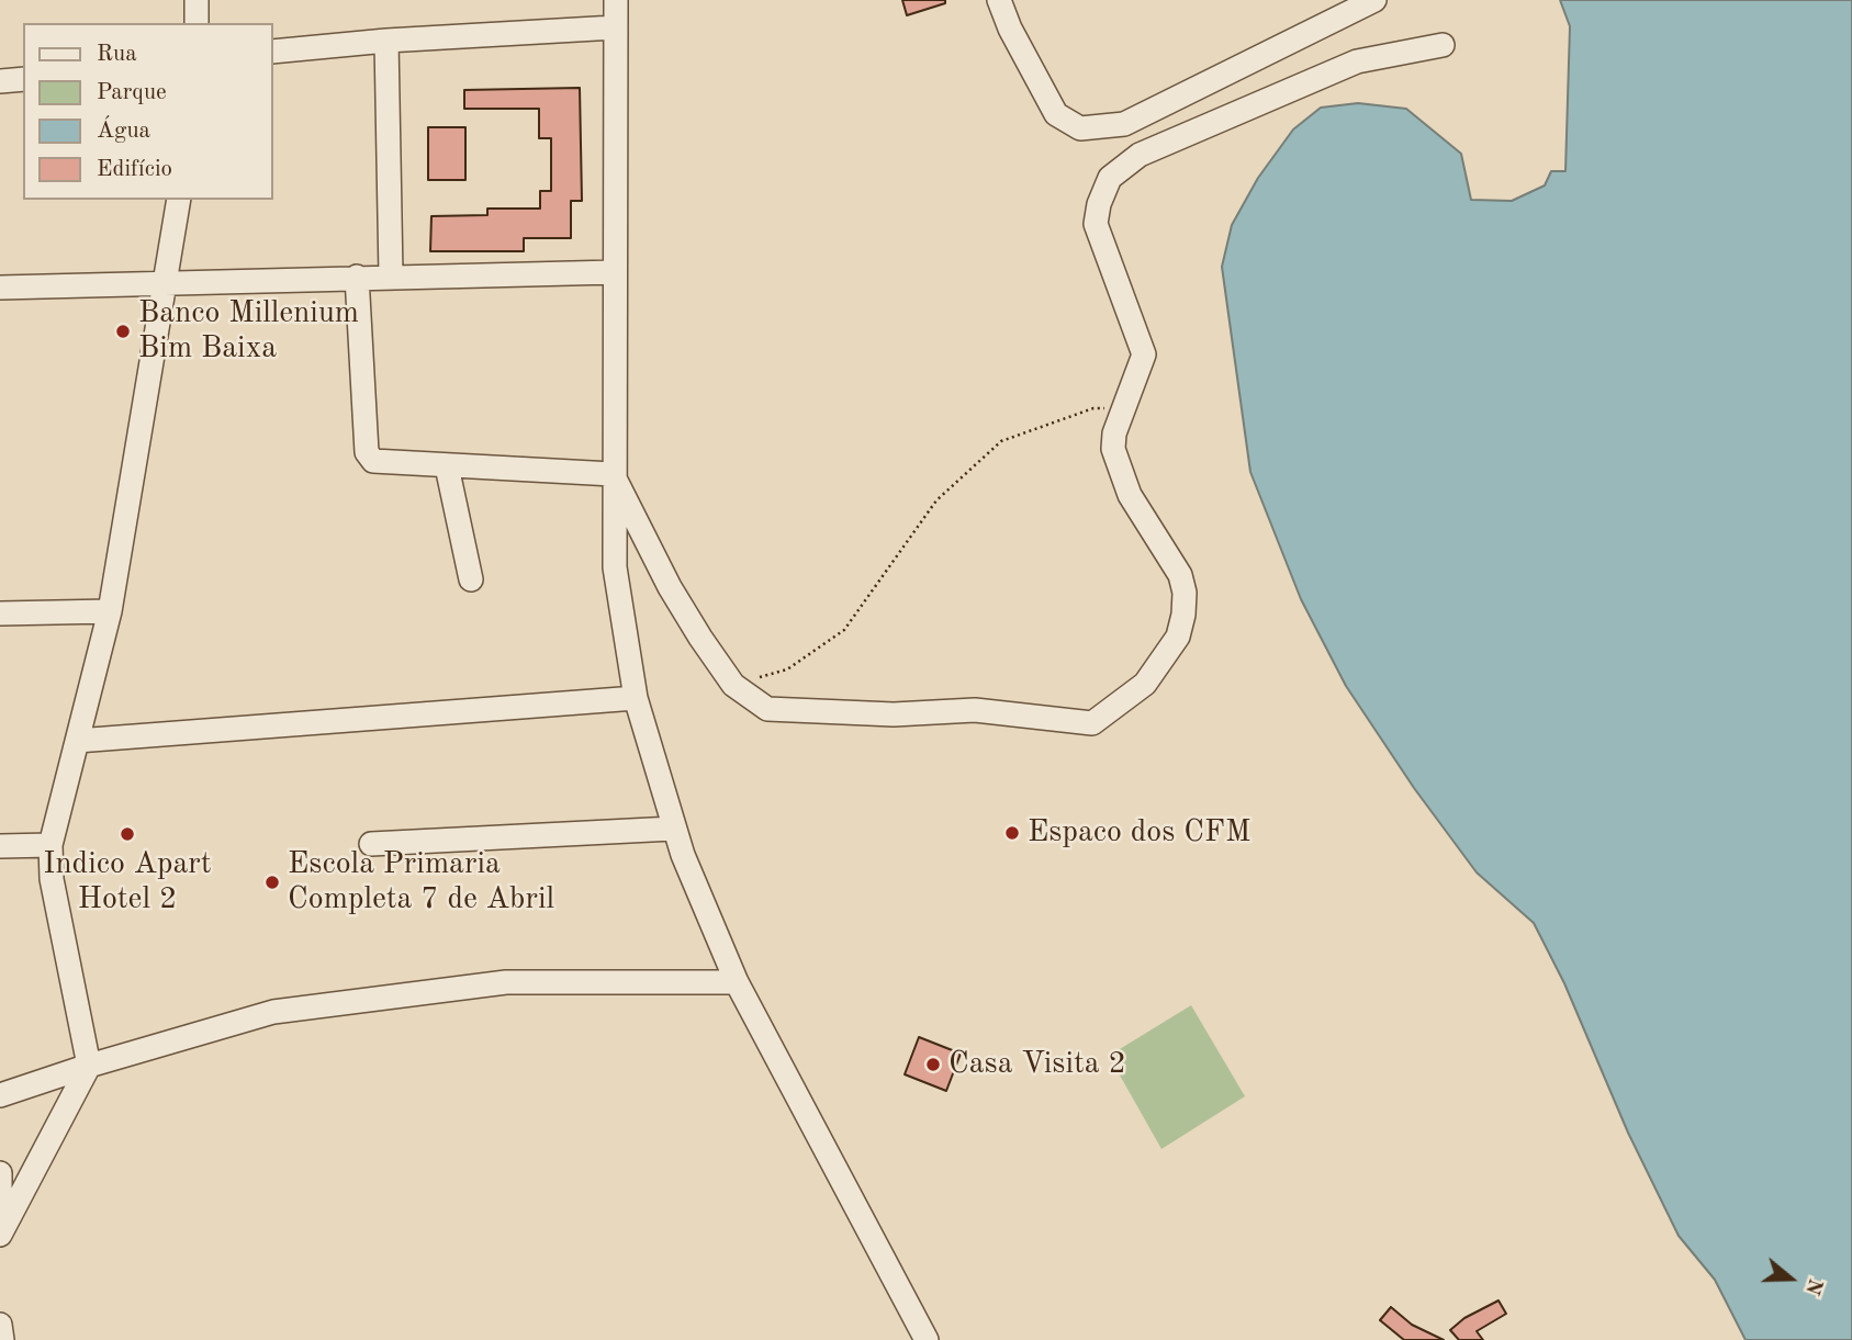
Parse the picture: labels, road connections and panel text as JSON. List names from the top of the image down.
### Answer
{
  "places": [
    "Banco Millenium Bim Baixa",
    "Espaco dos CFM",
    "Indico Apart Hotel 2",
    "Escola Primaria Completa 7 de Abril",
    "Casa Visita 2"
  ],
  "legend": [
    "Rua",
    "Parque",
    "Água",
    "Edifício"
  ],
  "north": "right"
}
